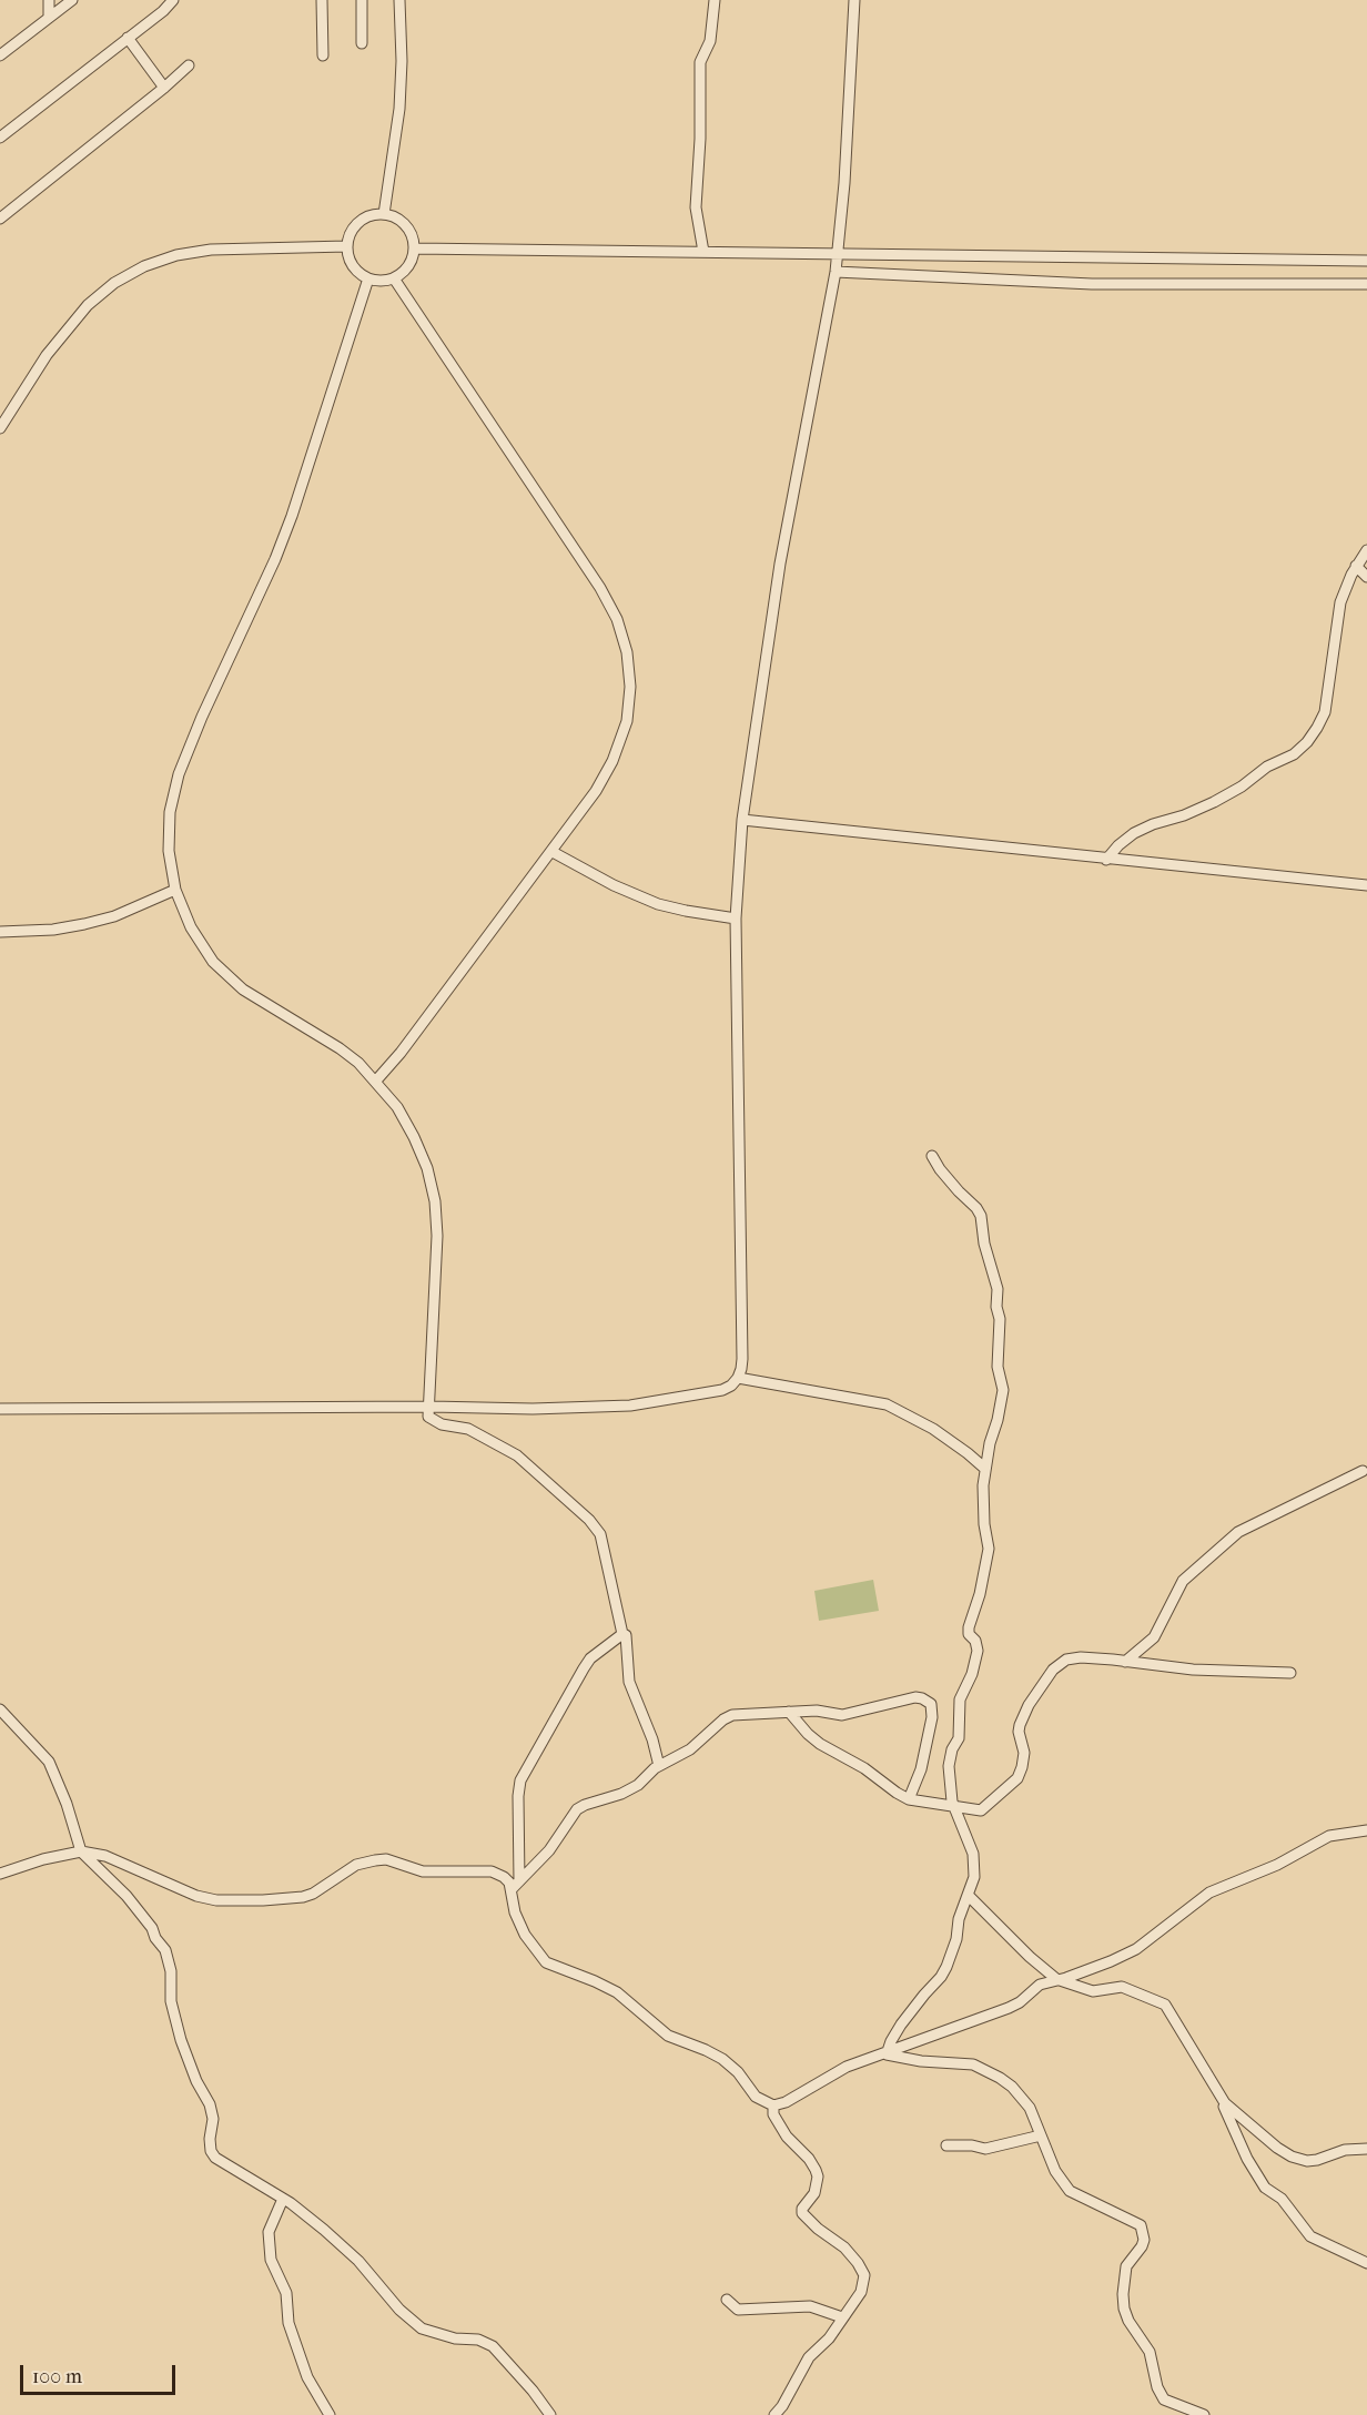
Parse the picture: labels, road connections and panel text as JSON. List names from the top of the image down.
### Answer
{
  "scale_bar": "100 m"
}
